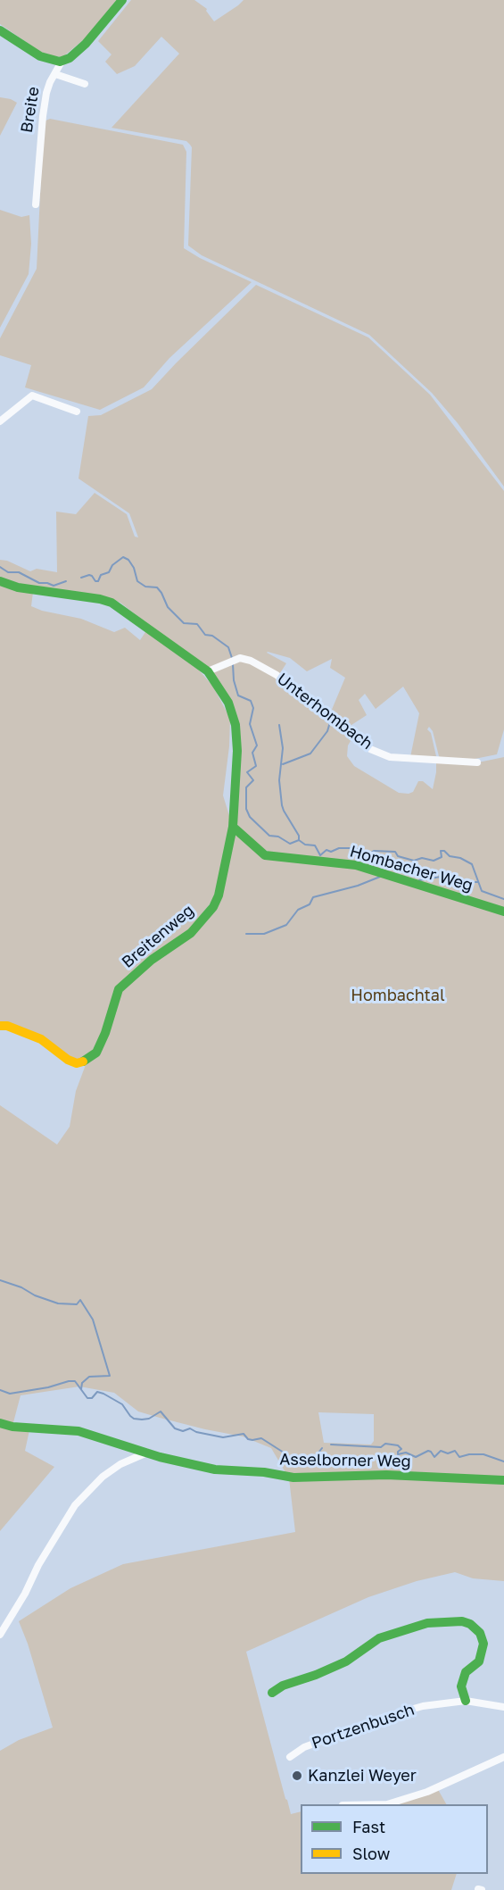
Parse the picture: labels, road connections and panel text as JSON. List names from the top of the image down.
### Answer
{
  "streets": {
    "street": [
      "Breite",
      "Unterhombach",
      "Hombacher Weg",
      "Breitenweg",
      "Asselborner Weg",
      "Portzenbusch"
    ]
  },
  "crossings": [
    ["Hombacher Weg", "Breitenweg"]
  ],
  "parks": ["Hombachtal"],
  "places": ["Kanzlei Weyer"],
  "legend": ["Fast", "Slow"]
}
